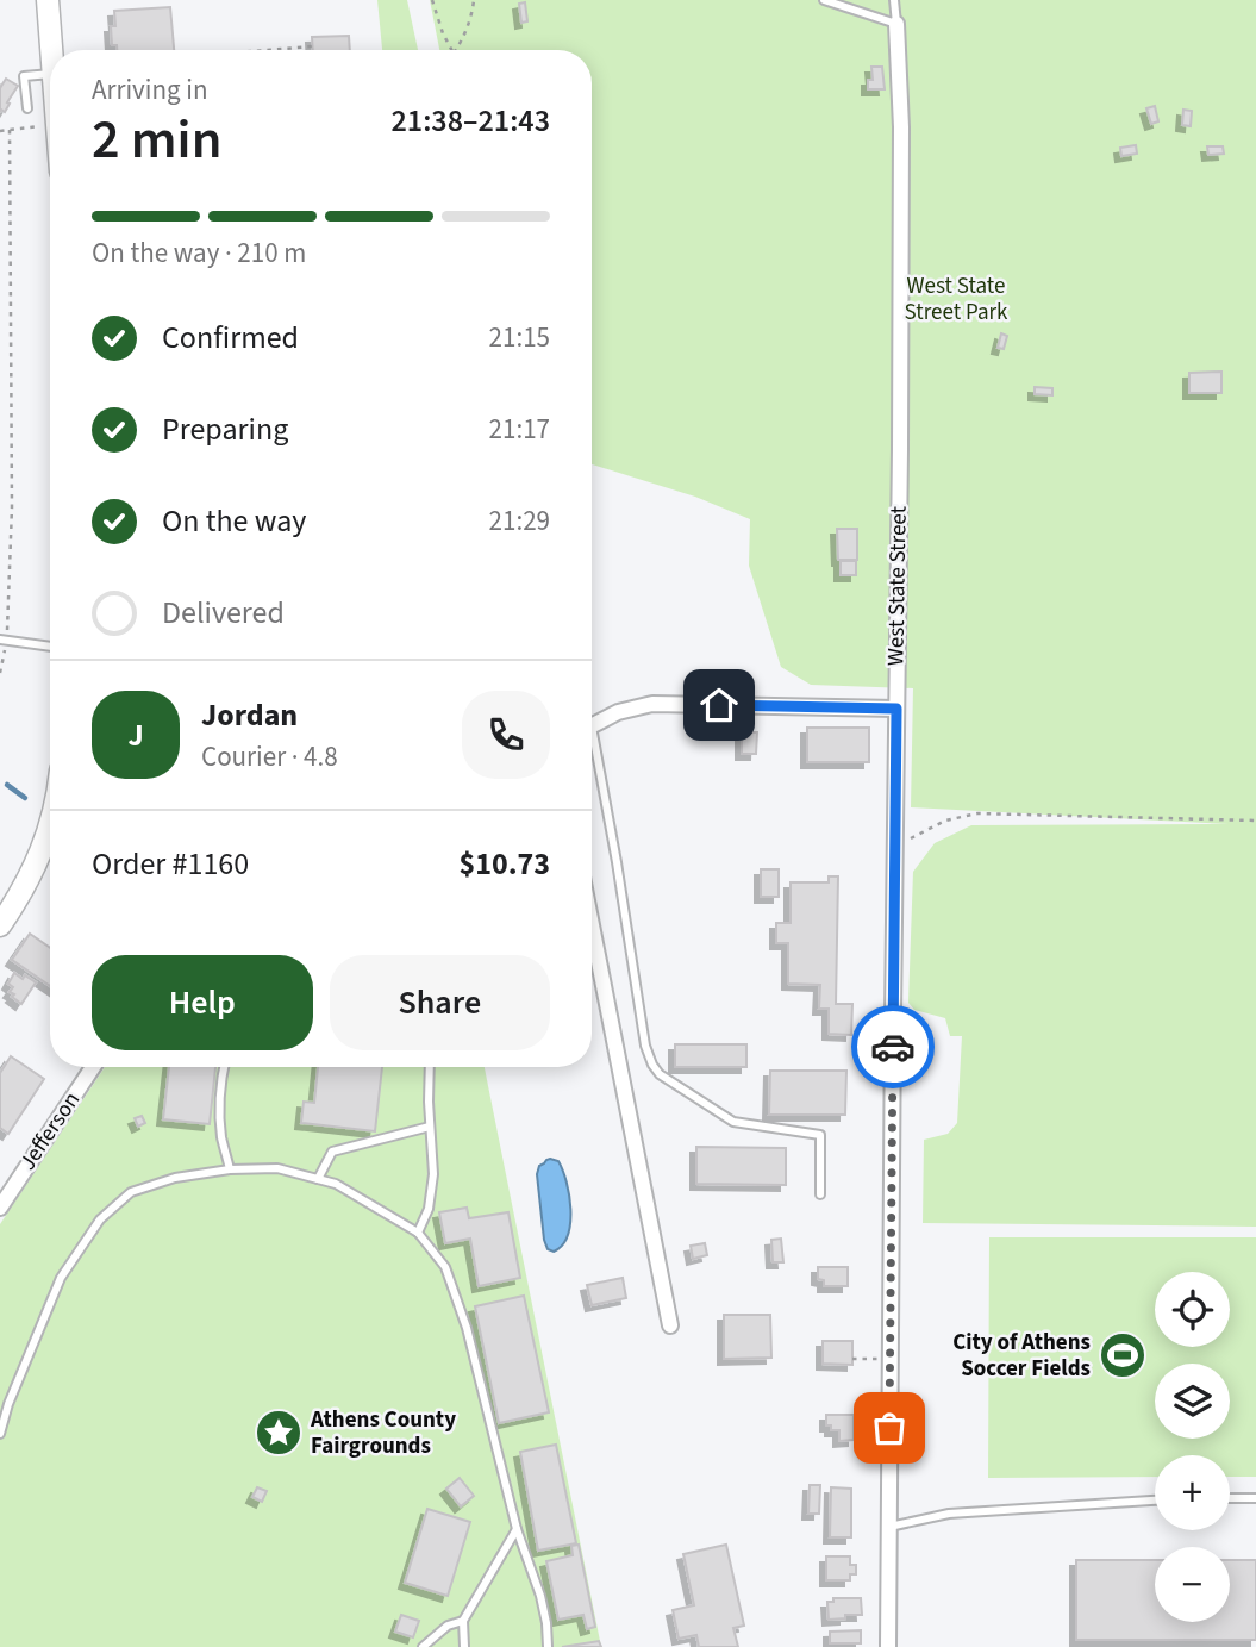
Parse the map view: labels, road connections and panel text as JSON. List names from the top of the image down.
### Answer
{
  "streets": {
    "street": ["West State Street", "Jefferson"]
  },
  "parks": ["West State Street Park"],
  "places": {
    "sports": ["City of Athens Soccer Fields"],
    "place": ["Athens County Fairgrounds"]
  },
  "page": {
    "heading": ["2 min", "Arriving in", "21:38–21:43"],
    "panel": [
      "Jordan",
      "Courier · 4.8",
      "Order #1160",
      "$10.73"
    ],
    "bar": "On the way · 210 m",
    "list": [
      ["Confirmed", "21:15"],
      ["Preparing", "21:17"],
      ["On the way", "21:29"],
      "Delivered"
    ],
    "round": "J",
    "buttons": ["Help", "Share"],
    "map_buttons": ["+", "−"]
  }
}
